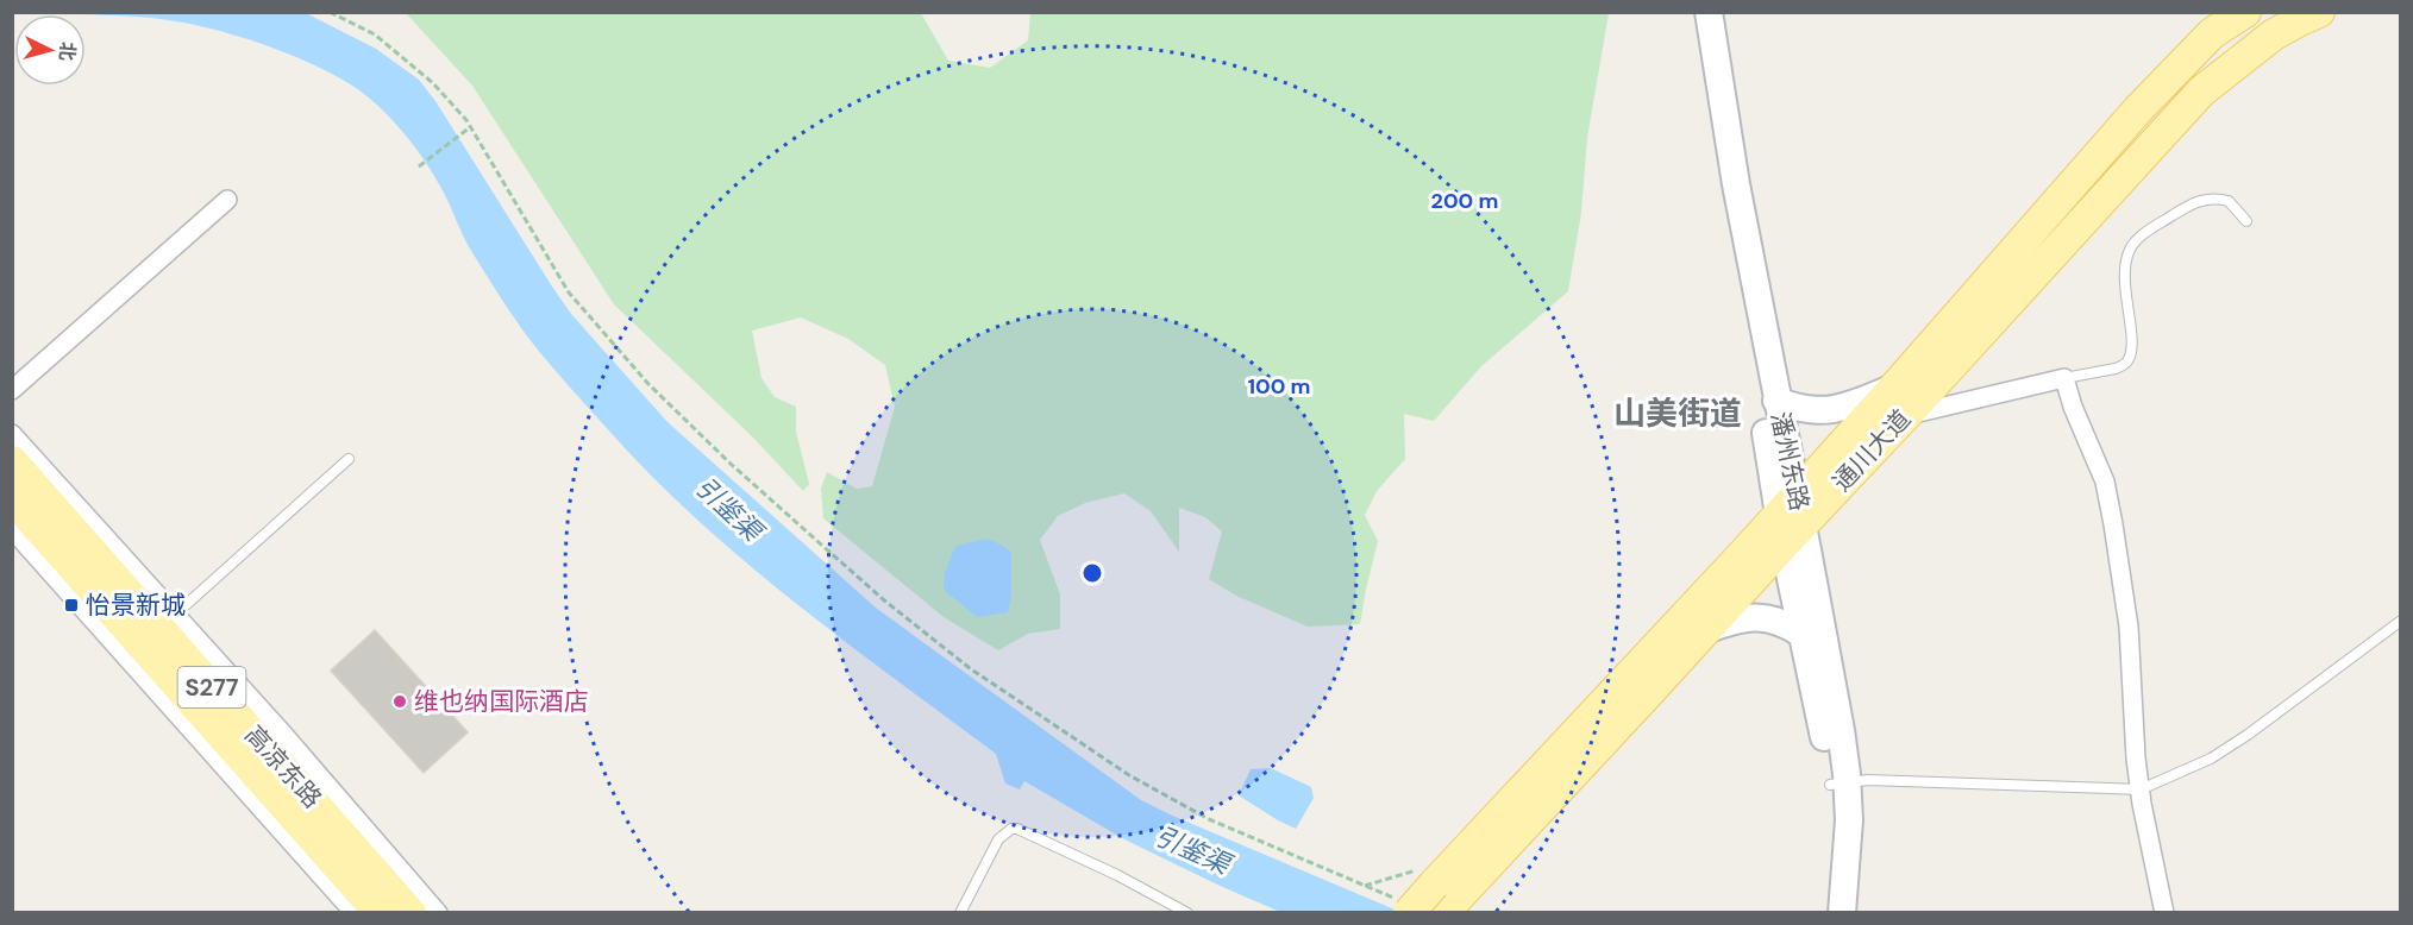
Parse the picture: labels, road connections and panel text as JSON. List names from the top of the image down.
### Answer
{
  "streets": {
    "main road": [
      "通川大道",
      "潘州东路",
      "S277",
      "高凉东路"
    ]
  },
  "crossings": [
    ["通川大道", "潘州东路"]
  ],
  "districts": ["山美街道"],
  "water": ["引鉴渠"],
  "places": {
    "transit": ["怡景新城"],
    "other": ["维也纳国际酒店"]
  },
  "north": "right",
  "rings": ["200 m", "100 m"]
}
